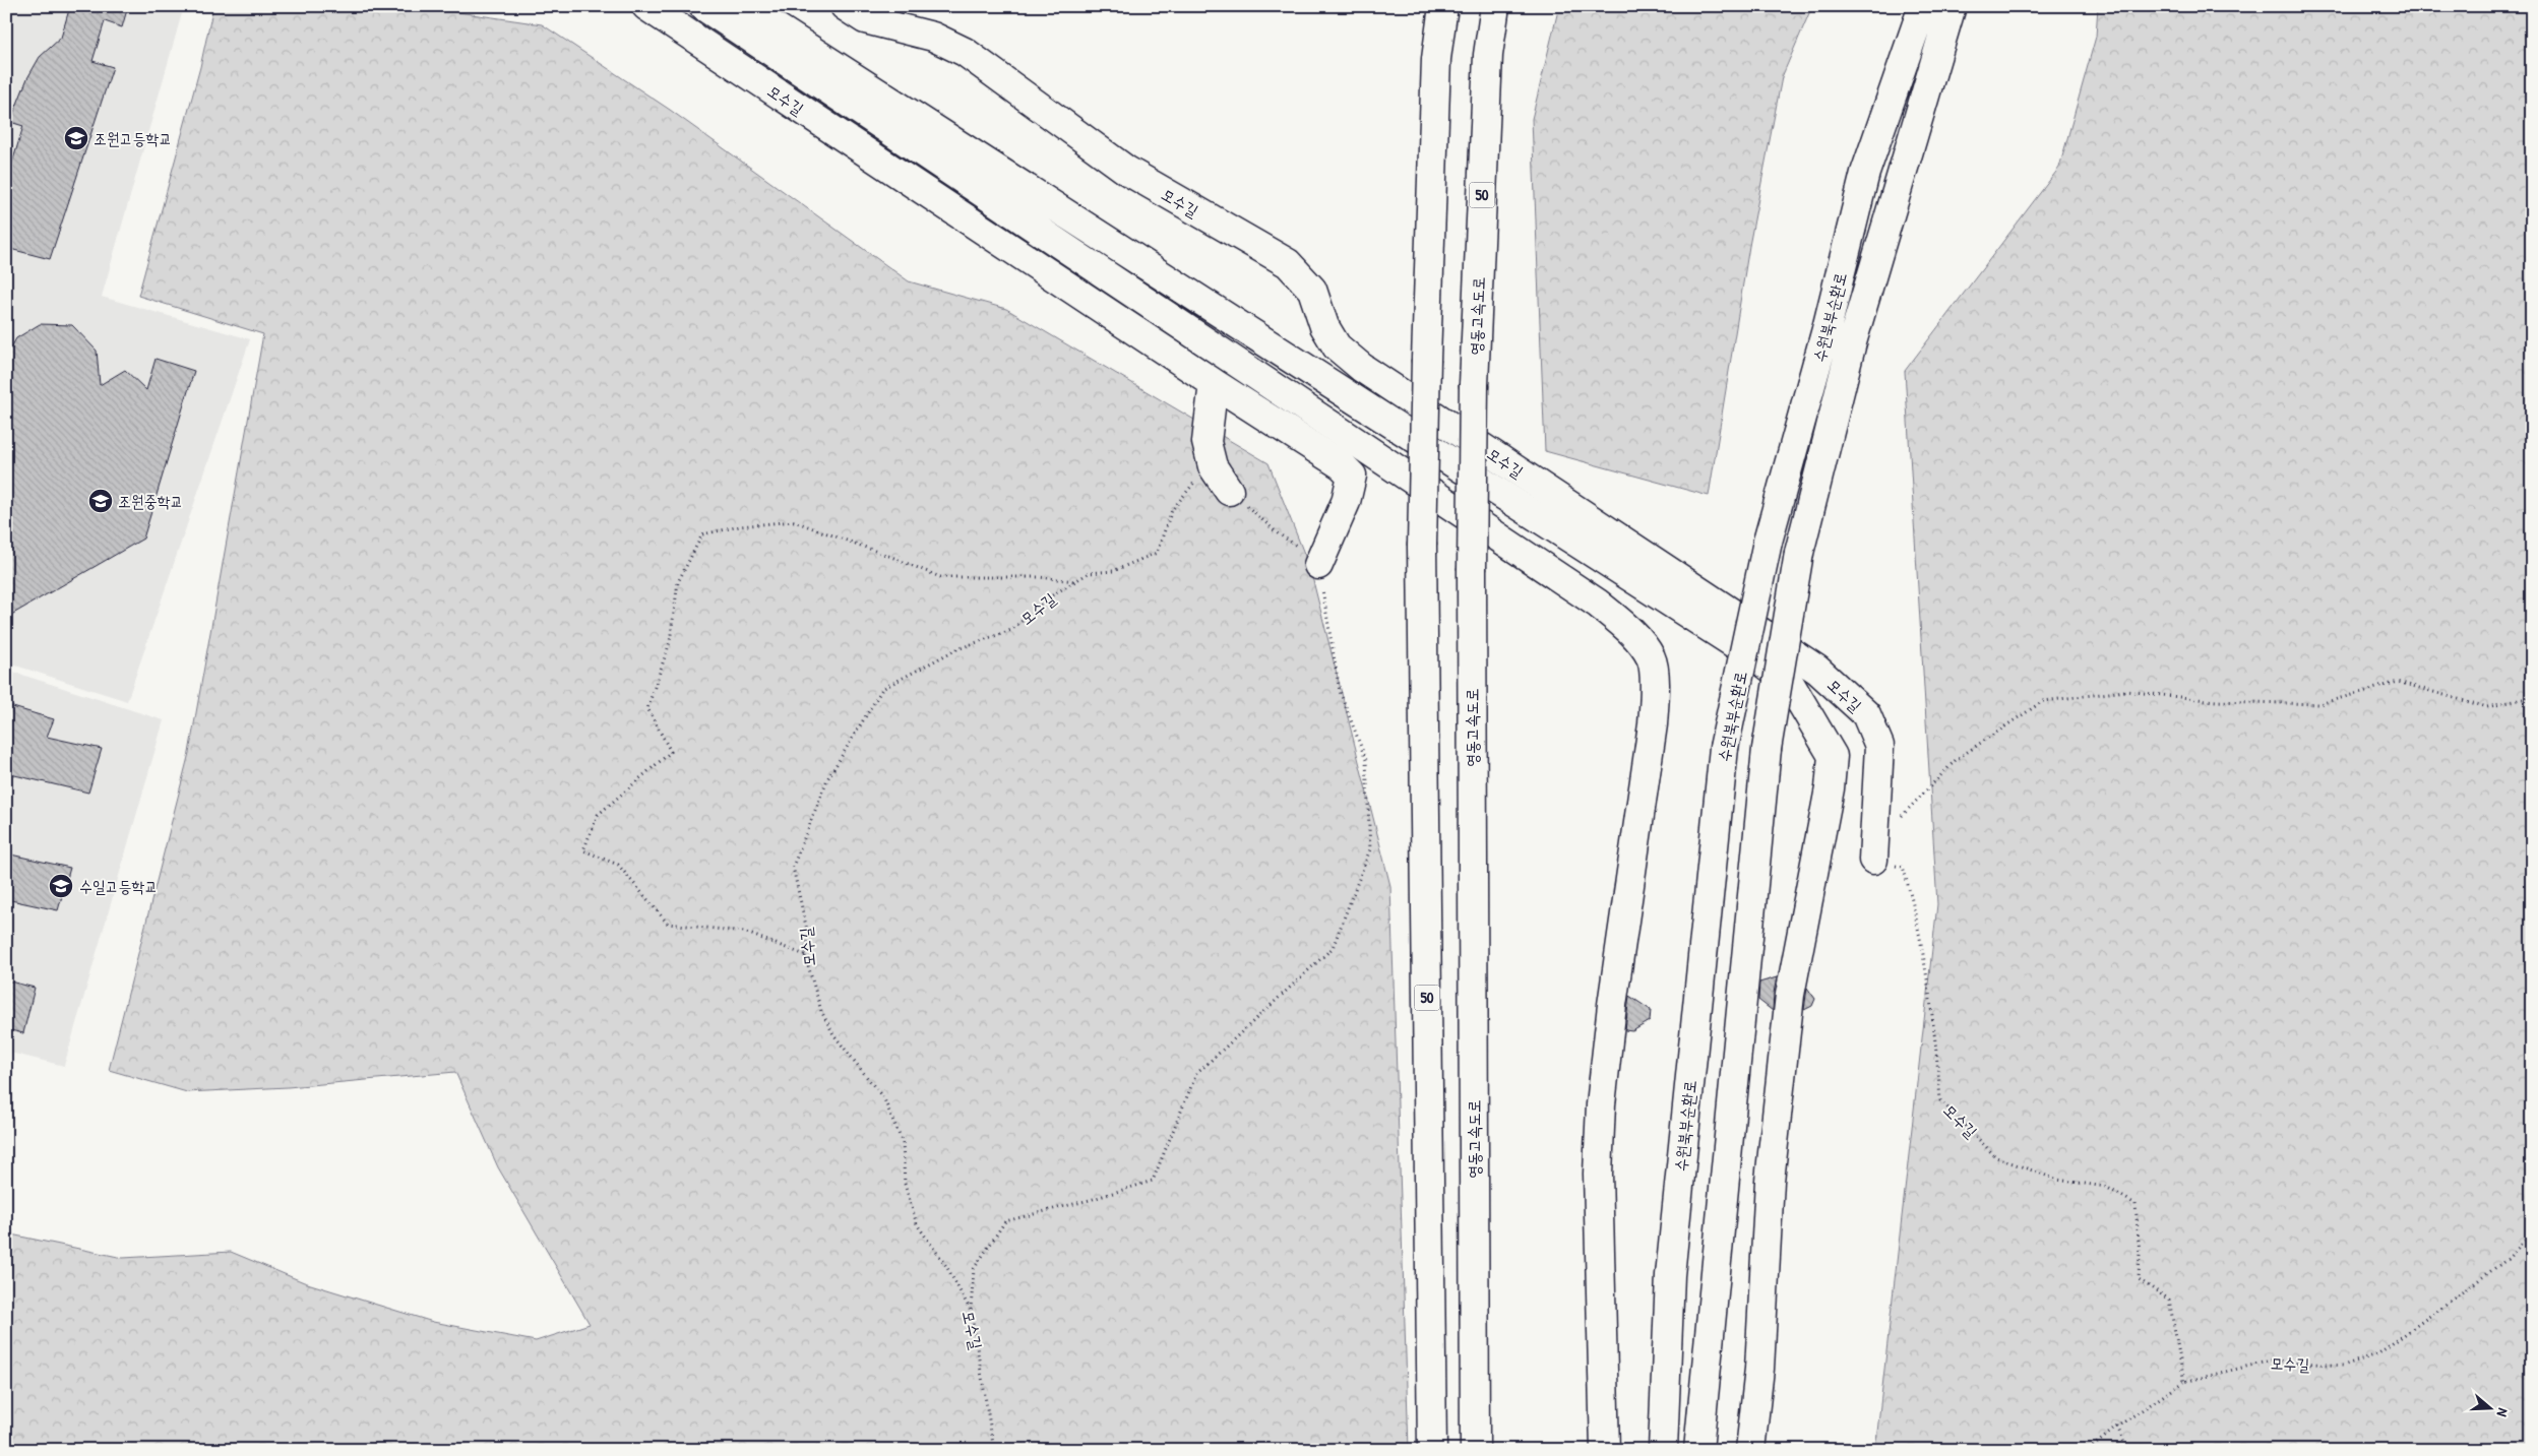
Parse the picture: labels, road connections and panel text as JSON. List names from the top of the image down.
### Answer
{
  "streets": {
    "main road": [
      "모수길",
      "50",
      "영동고속도로",
      "수원북부순환로"
    ]
  },
  "places": {
    "school or university": ["조원고등학교", "조원중학교", "수일고등학교"]
  },
  "north": "right"
}
